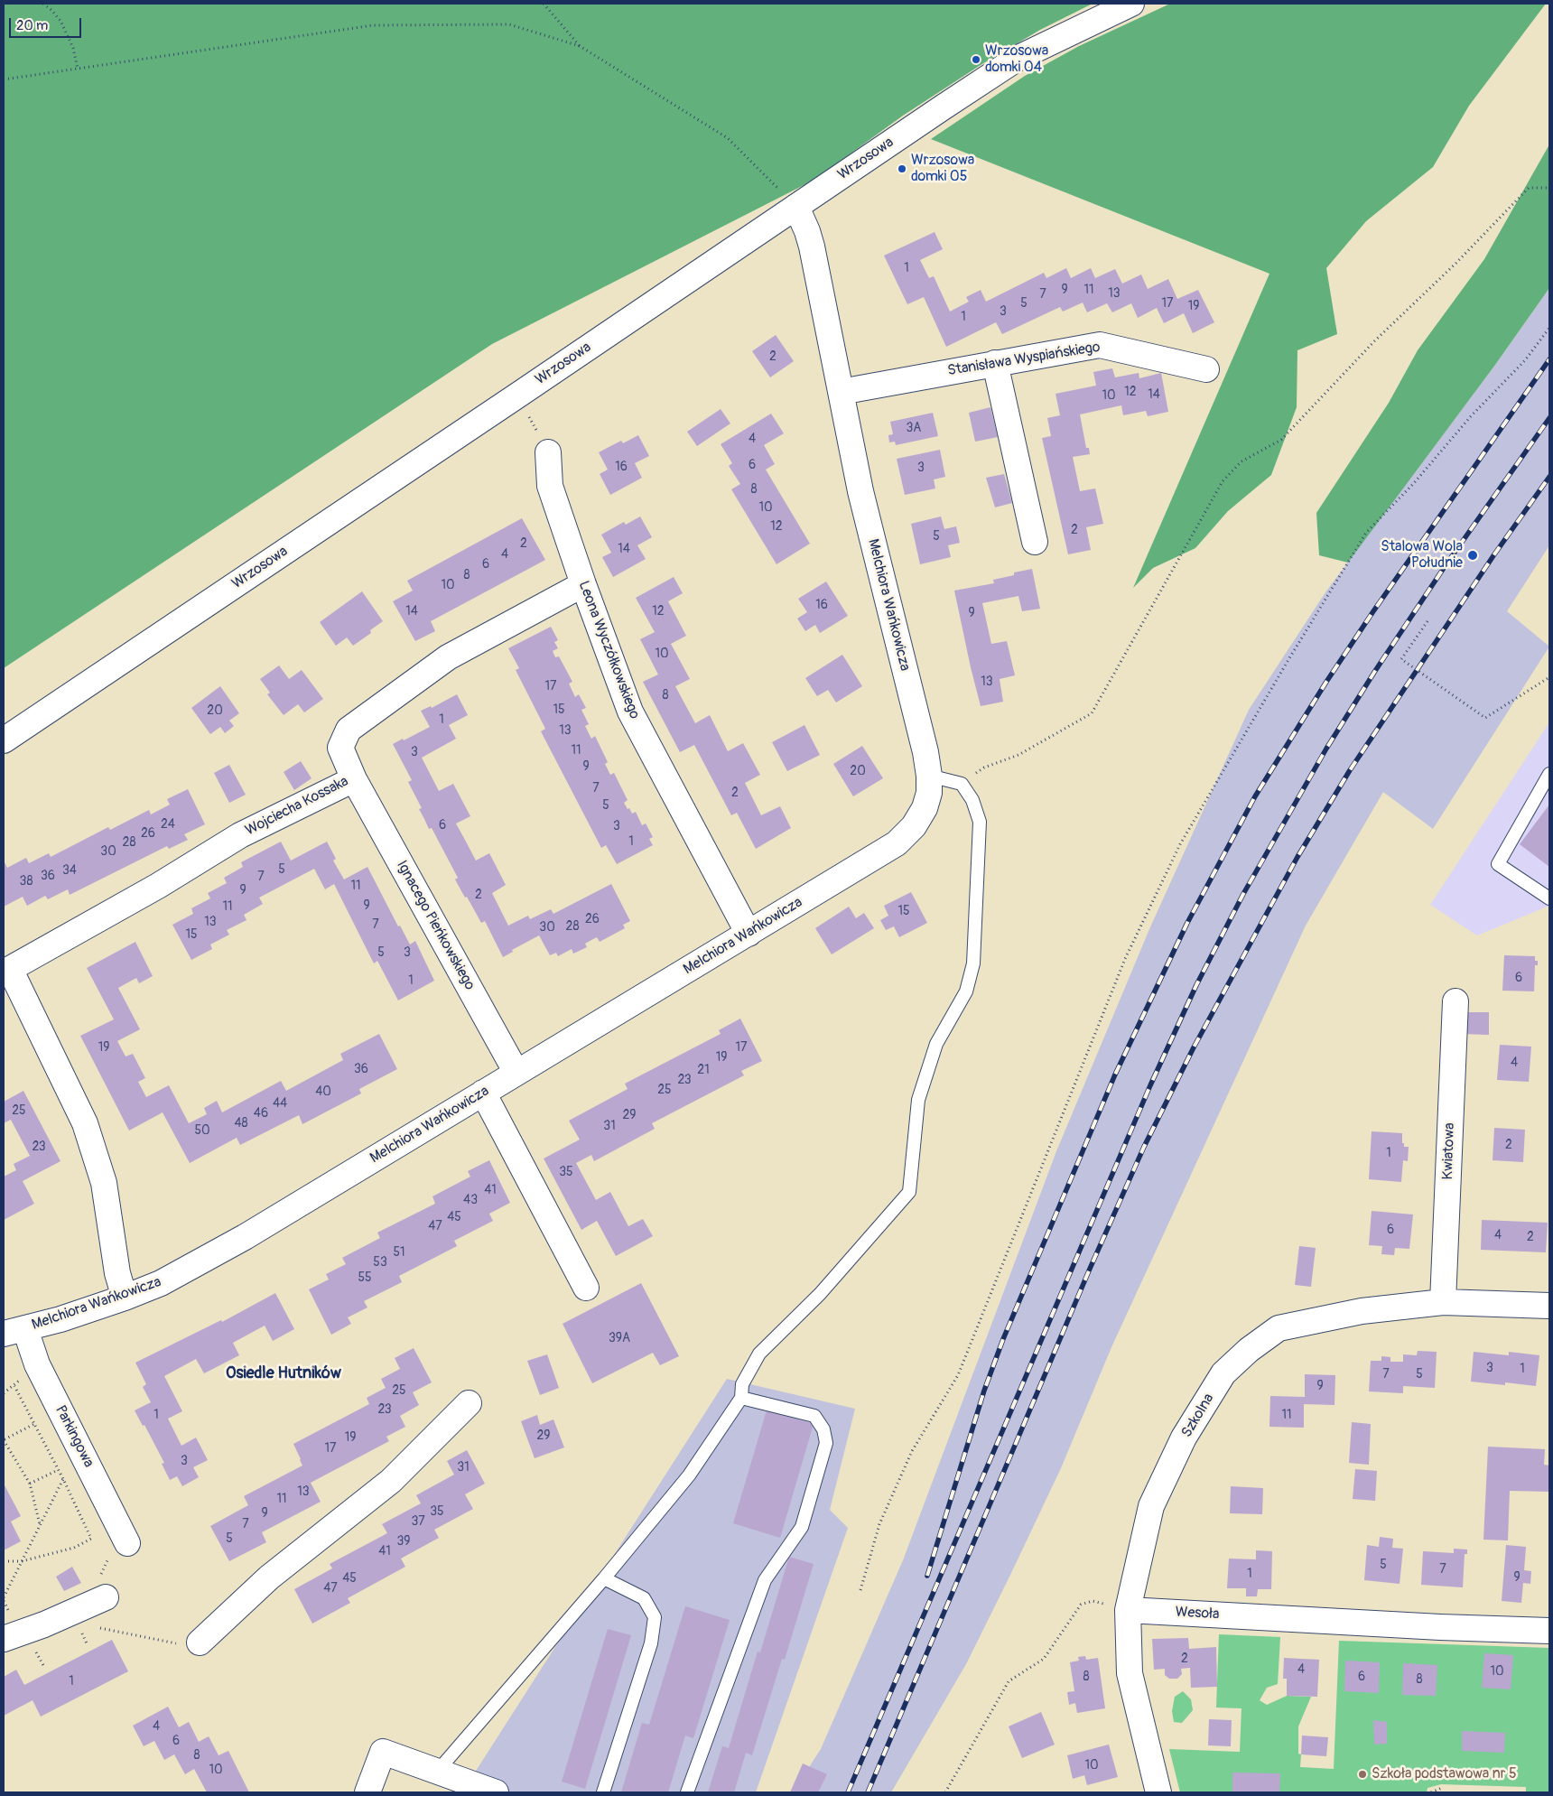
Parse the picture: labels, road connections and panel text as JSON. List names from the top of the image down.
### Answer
{
  "streets": {
    "street": [
      "Wrzosowa",
      "Stanisława Wyspiańskiego",
      "Melchiora Wańkowicza",
      "Leona Wyczółkowskiego",
      "Wojciecha Kossaka",
      "Ignacego Pieńkowskiego",
      "Kwiatowa",
      "Szkolna",
      "Parkingowa",
      "Wesoła"
    ]
  },
  "crossings": [
    ["Wrzosowa", "Melchiora Wańkowicza"],
    ["Stanisława Wyspiańskiego", "Melchiora Wańkowicza"],
    ["Melchiora Wańkowicza", "Leona Wyczółkowskiego"],
    ["Melchiora Wańkowicza", "Ignacego Pieńkowskiego"],
    ["Melchiora Wańkowicza", "Parkingowa"],
    ["Leona Wyczółkowskiego", "Wojciecha Kossaka"],
    ["Wojciecha Kossaka", "Ignacego Pieńkowskiego"],
    ["Kwiatowa", "Szkolna"],
    ["Szkolna", "Wesoła"]
  ],
  "districts": ["Osiedle Hutników"],
  "places": [
    "Wrzosowa domki 04",
    "Wrzosowa domki 05",
    "Stalowa Wola Południe",
    "Szkoła podstawowa nr 5"
  ],
  "house_numbers": [
    "1",
    "9",
    "11",
    "13",
    "7",
    "5",
    "17",
    "19",
    "3",
    "1",
    "2",
    "12",
    "14",
    "10",
    "3A",
    "4",
    "6",
    "16",
    "3",
    "8",
    "10",
    "12",
    "2",
    "5",
    "2",
    "14",
    "4",
    "6",
    "8",
    "10",
    "16",
    "14",
    "12",
    "9",
    "10",
    "13",
    "17",
    "8",
    "15",
    "20",
    "1",
    "13",
    "11",
    "3",
    "9",
    "20",
    "7",
    "2",
    "5",
    "24",
    "6",
    "3",
    "26",
    "1",
    "28",
    "30",
    "5",
    "34",
    "36",
    "7",
    "38",
    "11",
    "9",
    "2",
    "9",
    "11",
    "15",
    "26",
    "13",
    "7",
    "28",
    "30",
    "15",
    "5",
    "3",
    "6",
    "1",
    "19",
    "17",
    "19",
    "4",
    "36",
    "21",
    "23",
    "25",
    "40",
    "44",
    "25",
    "46",
    "29",
    "48",
    "31",
    "50",
    "2",
    "23",
    "1",
    "35",
    "41",
    "43",
    "45",
    "47",
    "6",
    "4",
    "2",
    "51",
    "53",
    "55",
    "39A",
    "3",
    "1",
    "7",
    "5",
    "9",
    "25",
    "23",
    "1",
    "11",
    "29",
    "19",
    "17",
    "3",
    "31",
    "13",
    "11",
    "35",
    "9",
    "37",
    "7",
    "5",
    "39",
    "41",
    "5",
    "7",
    "1",
    "9",
    "45",
    "47",
    "2",
    "4",
    "10",
    "8",
    "6",
    "8",
    "1",
    "4",
    "6",
    "8",
    "10",
    "10"
  ],
  "scale_bar": "20 m"
}
